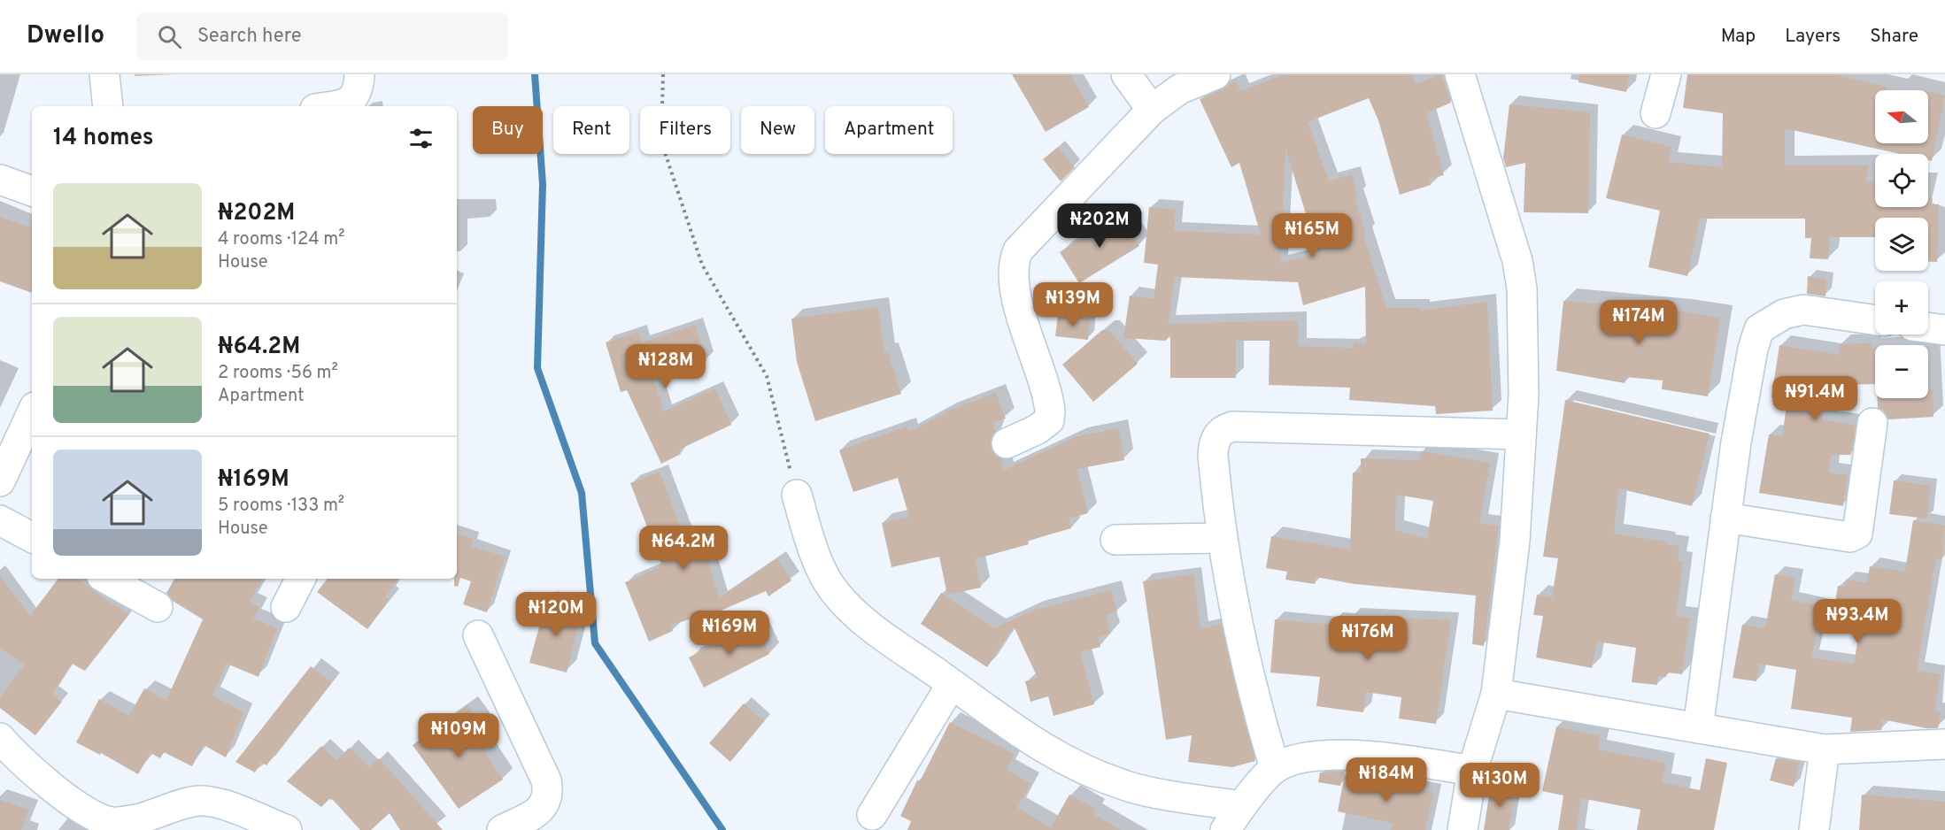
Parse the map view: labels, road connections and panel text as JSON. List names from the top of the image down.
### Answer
{
  "north": "left",
  "page": {
    "header": "Dwello",
    "search": "Search here",
    "nav": ["Map", "Layers", "Share"],
    "map_buttons": ["+", "−"],
    "chip": [
      "Buy",
      "Rent",
      "Filters",
      "New",
      "Apartment"
    ],
    "heading": "14 homes",
    "list": [
      {
        "name": "₦202M",
        "note": "4 rooms · 124 m² · House"
      },
      {
        "name": "₦64.2M",
        "note": "2 rooms · 56 m² · Apartment"
      },
      {
        "name": "₦169M",
        "note": "5 rooms · 133 m² · House"
      }
    ],
    "price": [
      "₦202M",
      "₦165M",
      "₦139M",
      "₦174M",
      "₦128M",
      "₦91.4M",
      "₦64.2M",
      "₦120M",
      "₦93.4M",
      "₦169M",
      "₦176M",
      "₦109M",
      "₦184M",
      "₦130M"
    ]
  }
}
